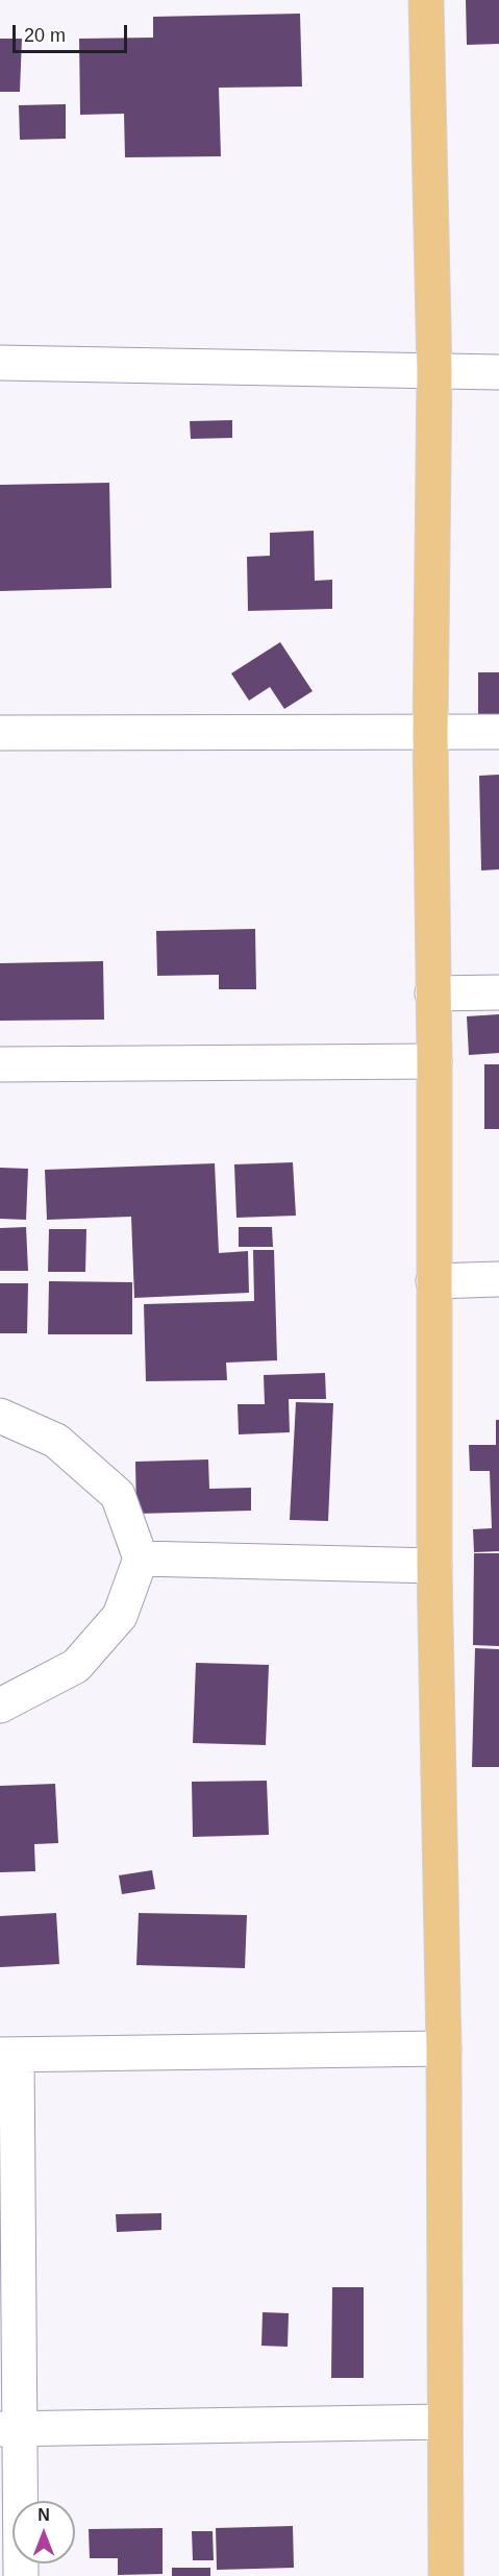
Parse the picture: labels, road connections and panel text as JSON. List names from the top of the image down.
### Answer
{
  "scale_bar": "20 m",
  "north": "top"
}
